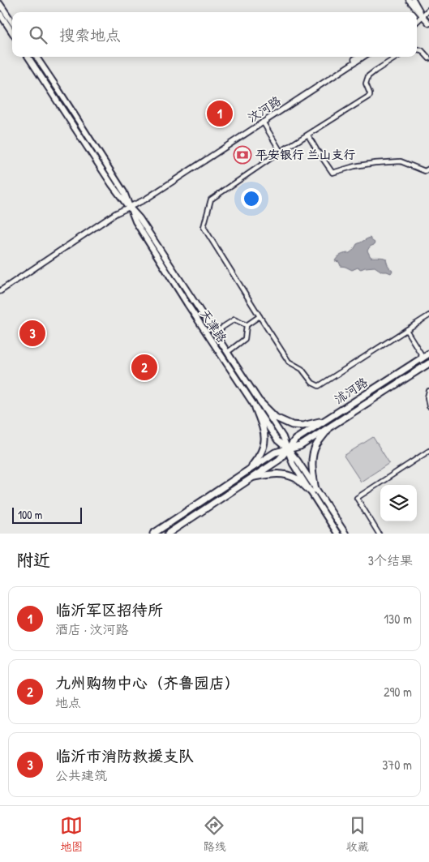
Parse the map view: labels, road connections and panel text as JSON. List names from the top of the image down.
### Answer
{
  "streets": {
    "main road": ["天津路", "沭河路"],
    "street": ["汶河路"]
  },
  "crossings": [
    ["汶河路", "天津路"],
    ["天津路", "沭河路"]
  ],
  "places": {
    "bank": ["平安银行 兰山支行"]
  },
  "scale_bar": "100 m",
  "page": {
    "search": "搜索地点",
    "pins": ["1", "3", "2"],
    "scale": "100 m",
    "heading": ["附近", "3个结果"],
    "list": [
      {
        "mark": "1",
        "name": "临沂军区招待所",
        "note": "酒店 · 汶河路",
        "value": "130 m"
      },
      {
        "mark": "2",
        "name": "九州购物中心（齐鲁园店）",
        "note": "地点",
        "value": "290 m"
      },
      {
        "mark": "3",
        "name": "临沂市消防救援支队",
        "note": "公共建筑",
        "value": "370 m"
      }
    ],
    "nav": ["地图", "路线", "收藏"]
  }
}
